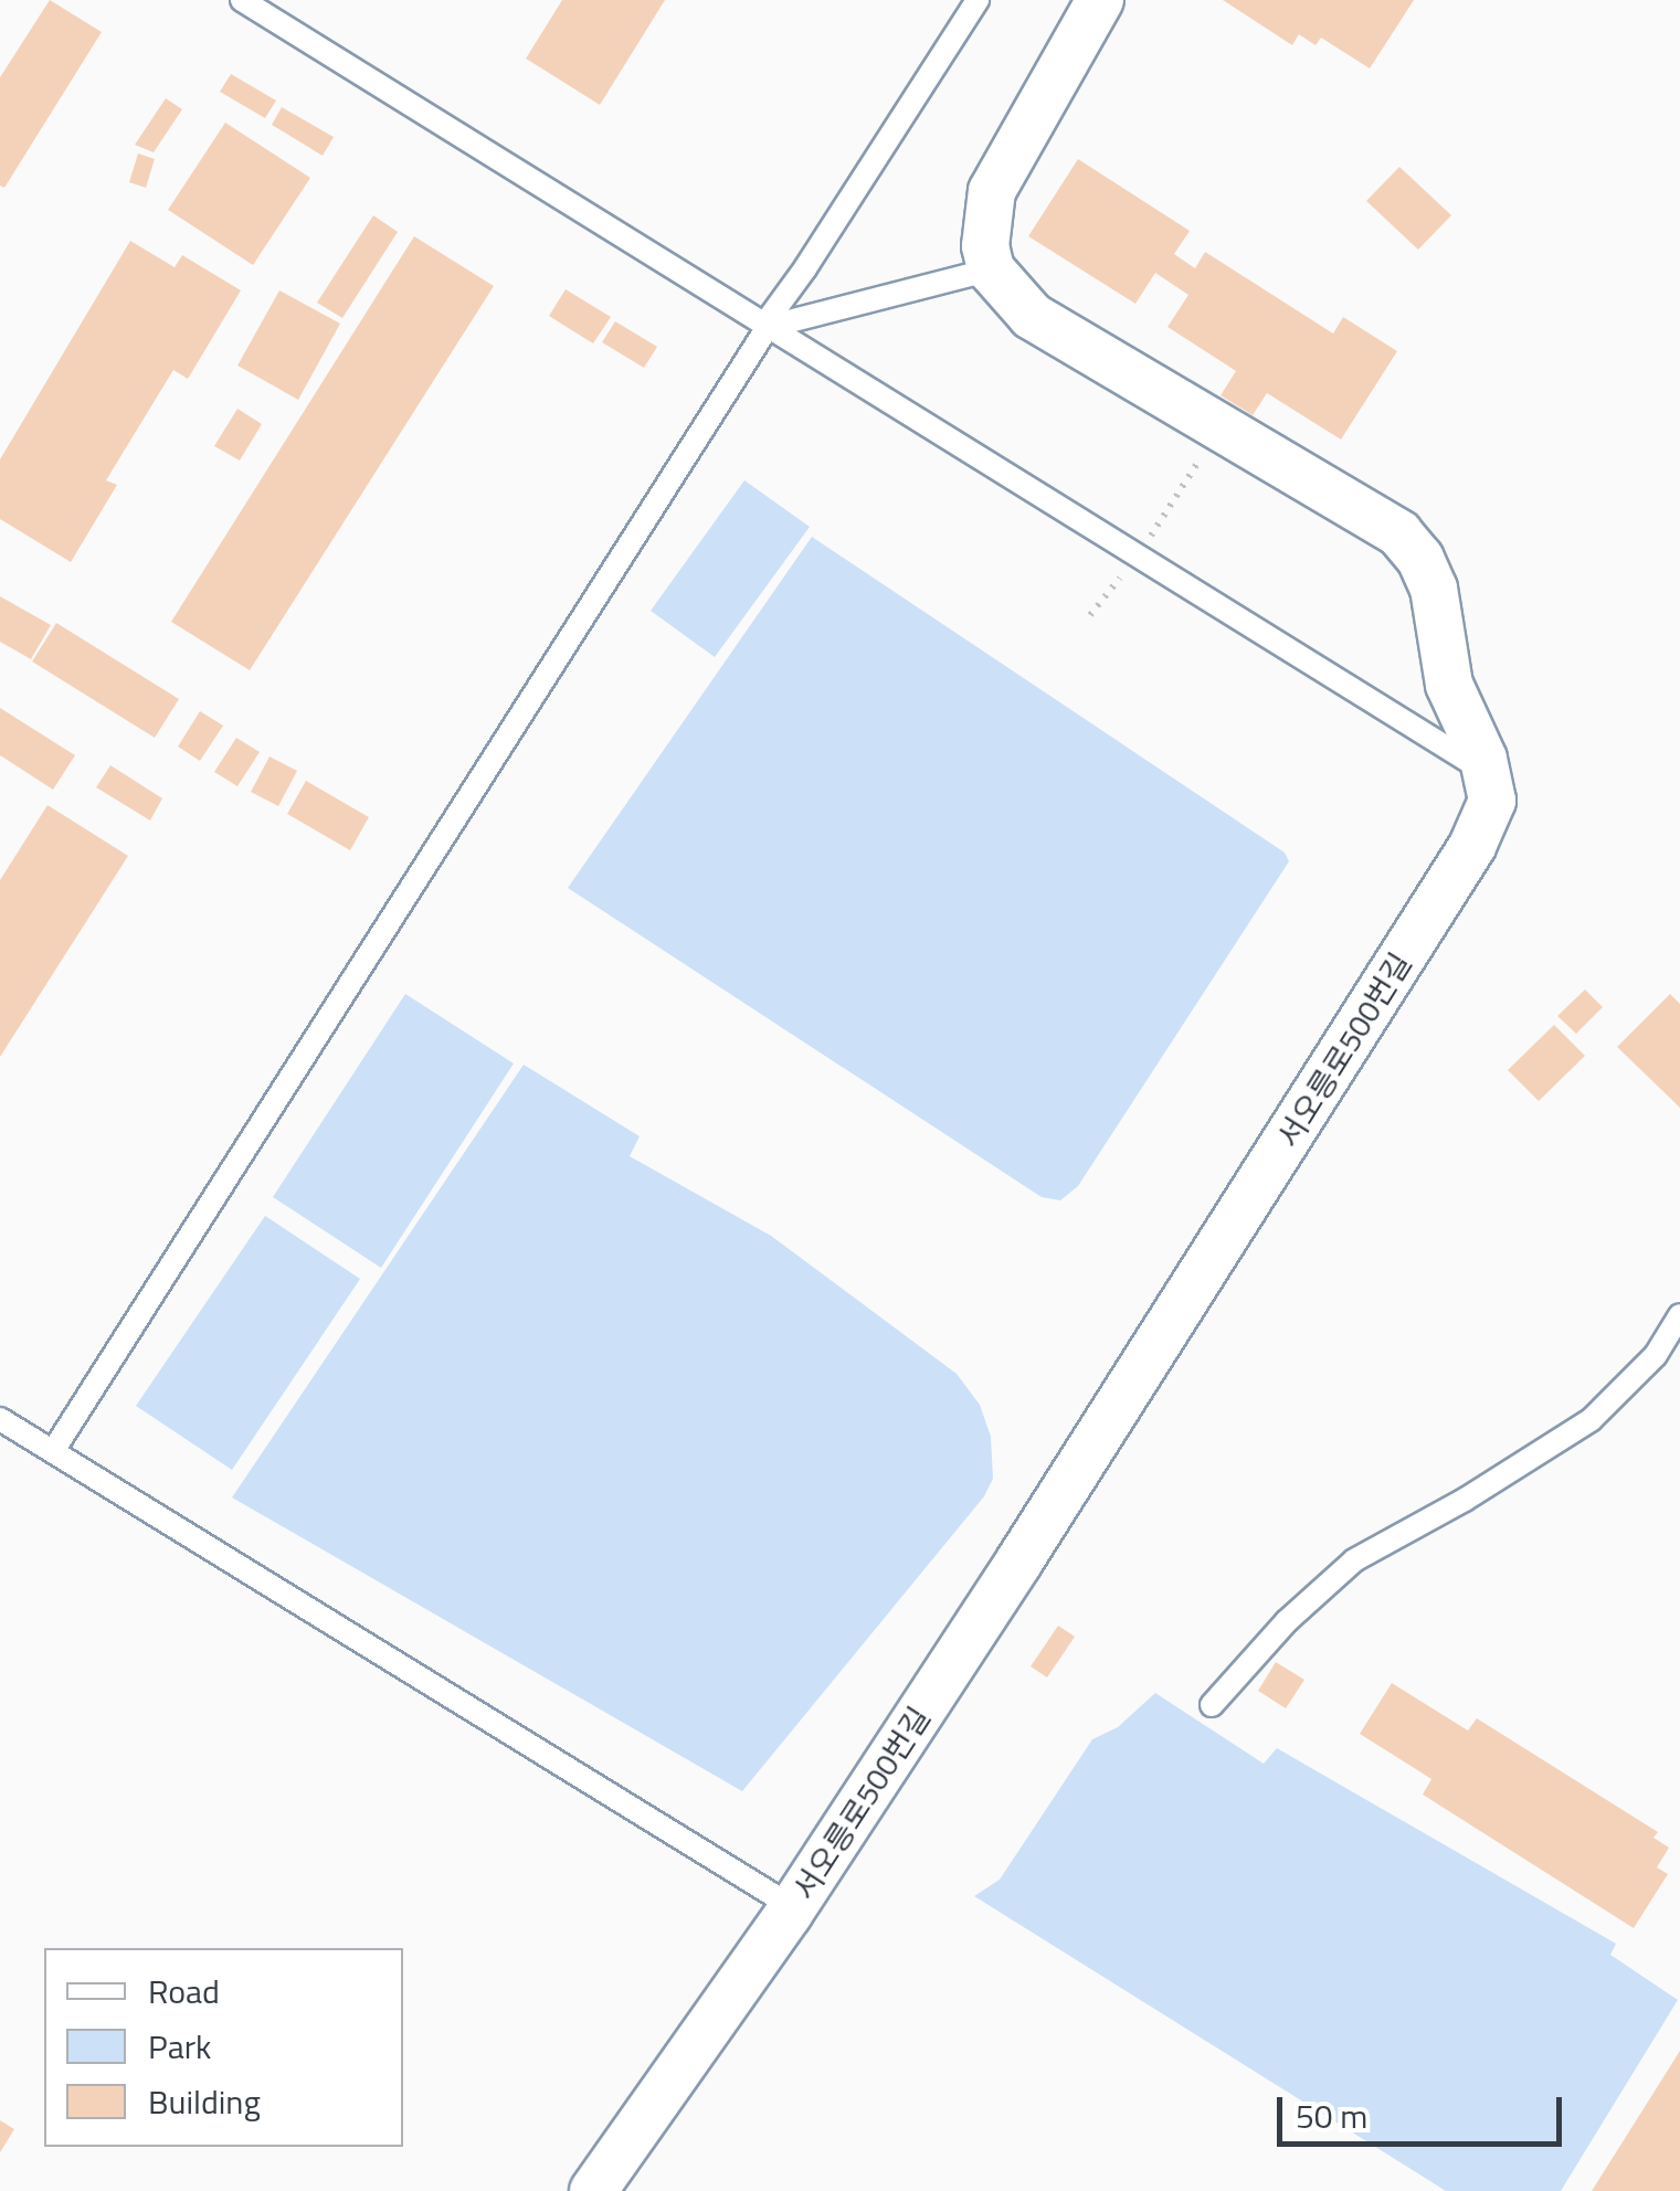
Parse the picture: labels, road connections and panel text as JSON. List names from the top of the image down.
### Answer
{
  "streets": {
    "street": ["서오릉로500번길"]
  },
  "legend": ["Road", "Park", "Building"],
  "scale_bar": "50 m"
}
